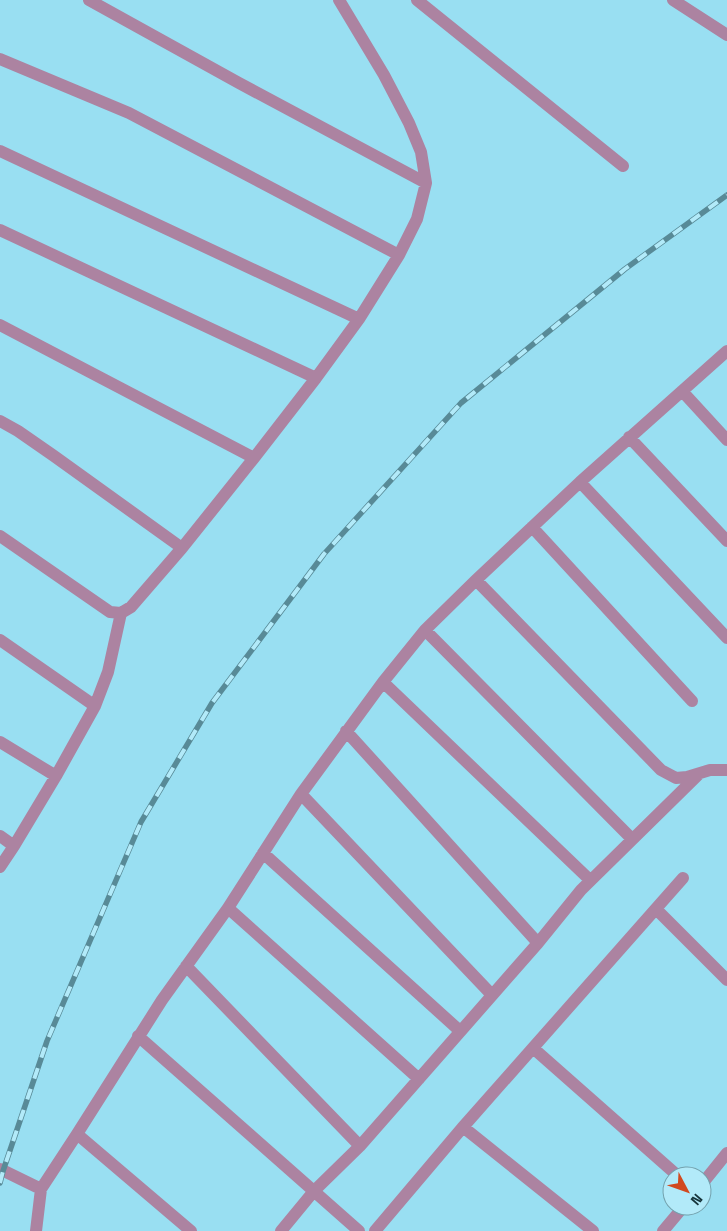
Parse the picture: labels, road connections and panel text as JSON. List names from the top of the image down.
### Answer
{
  "north": "bottom right"
}
